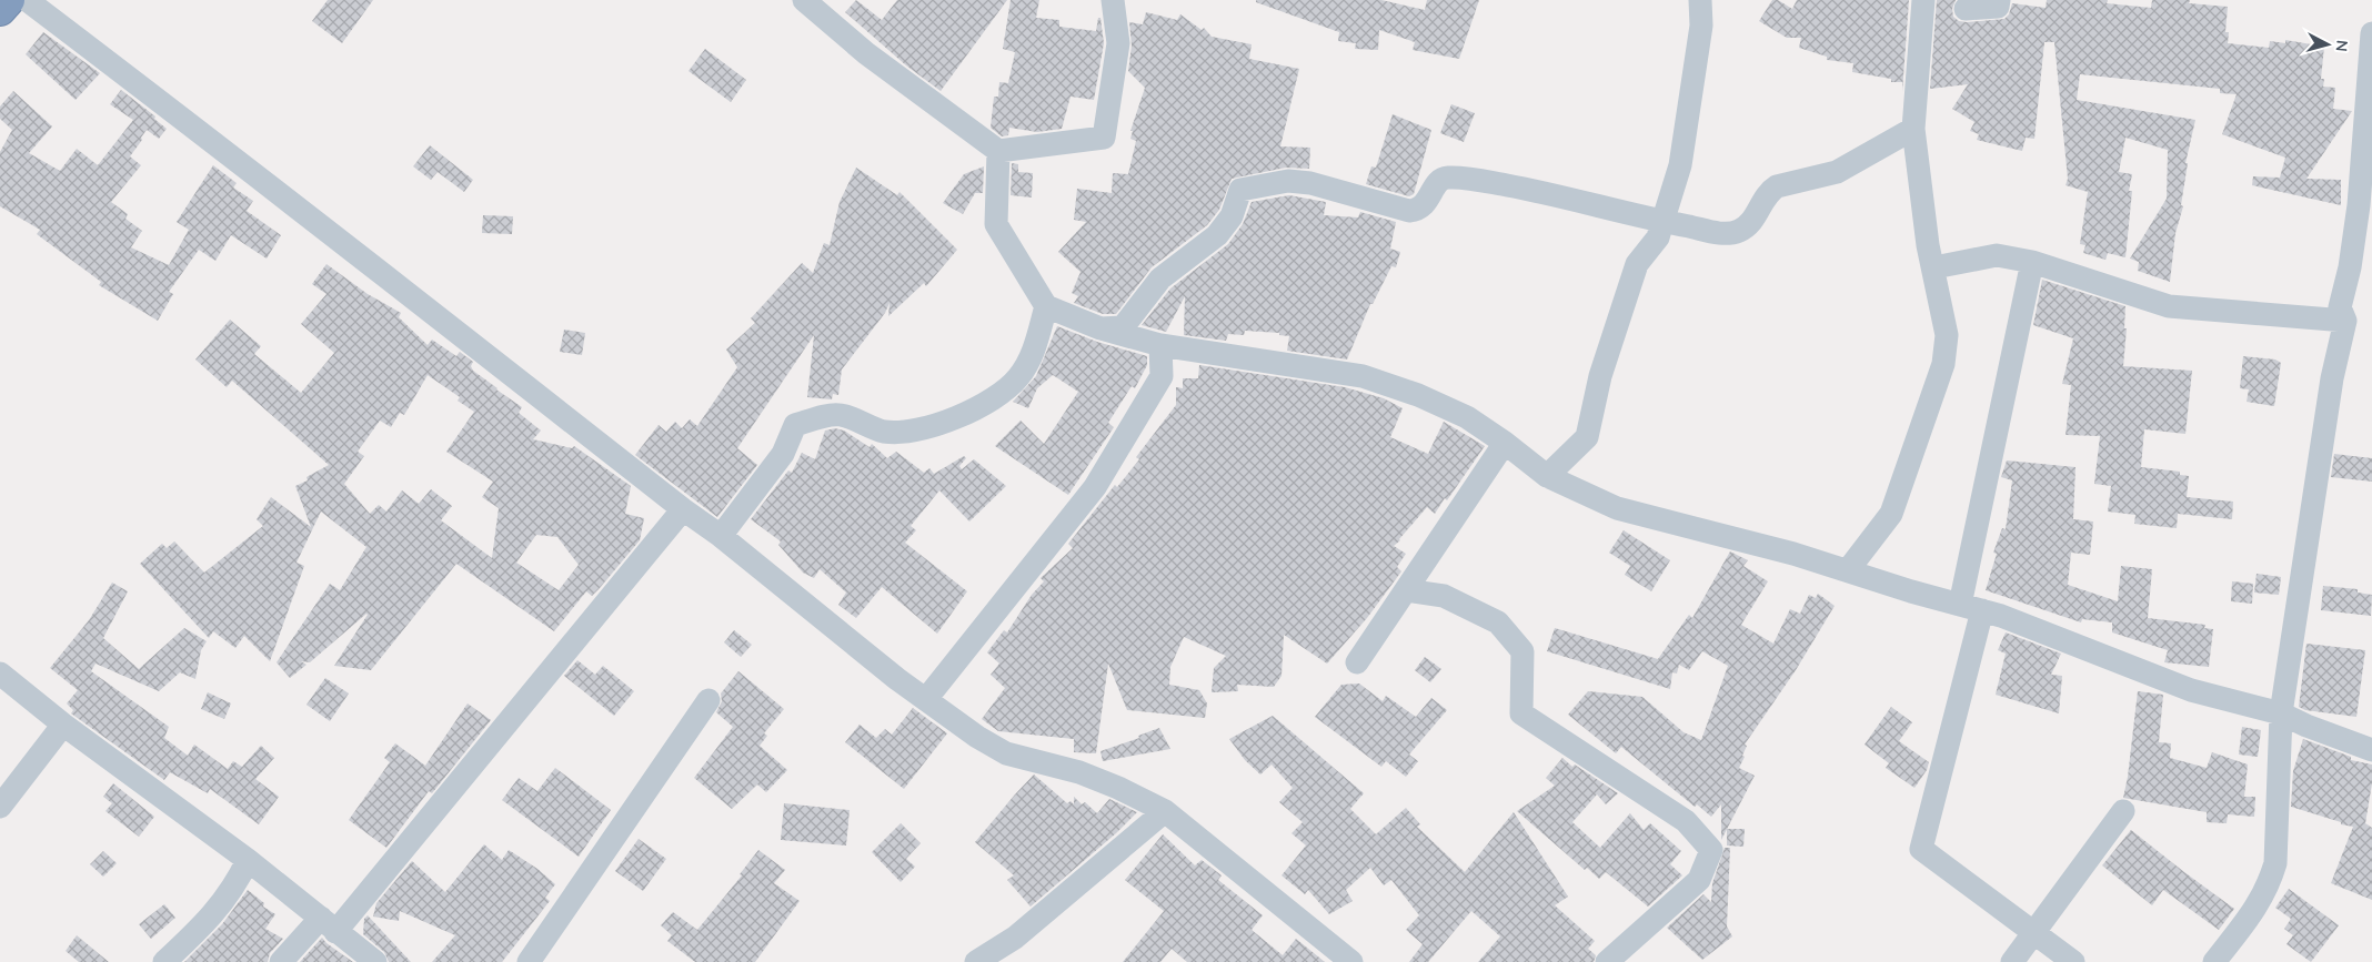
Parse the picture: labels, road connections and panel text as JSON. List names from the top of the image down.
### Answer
{
  "north": "right"
}
